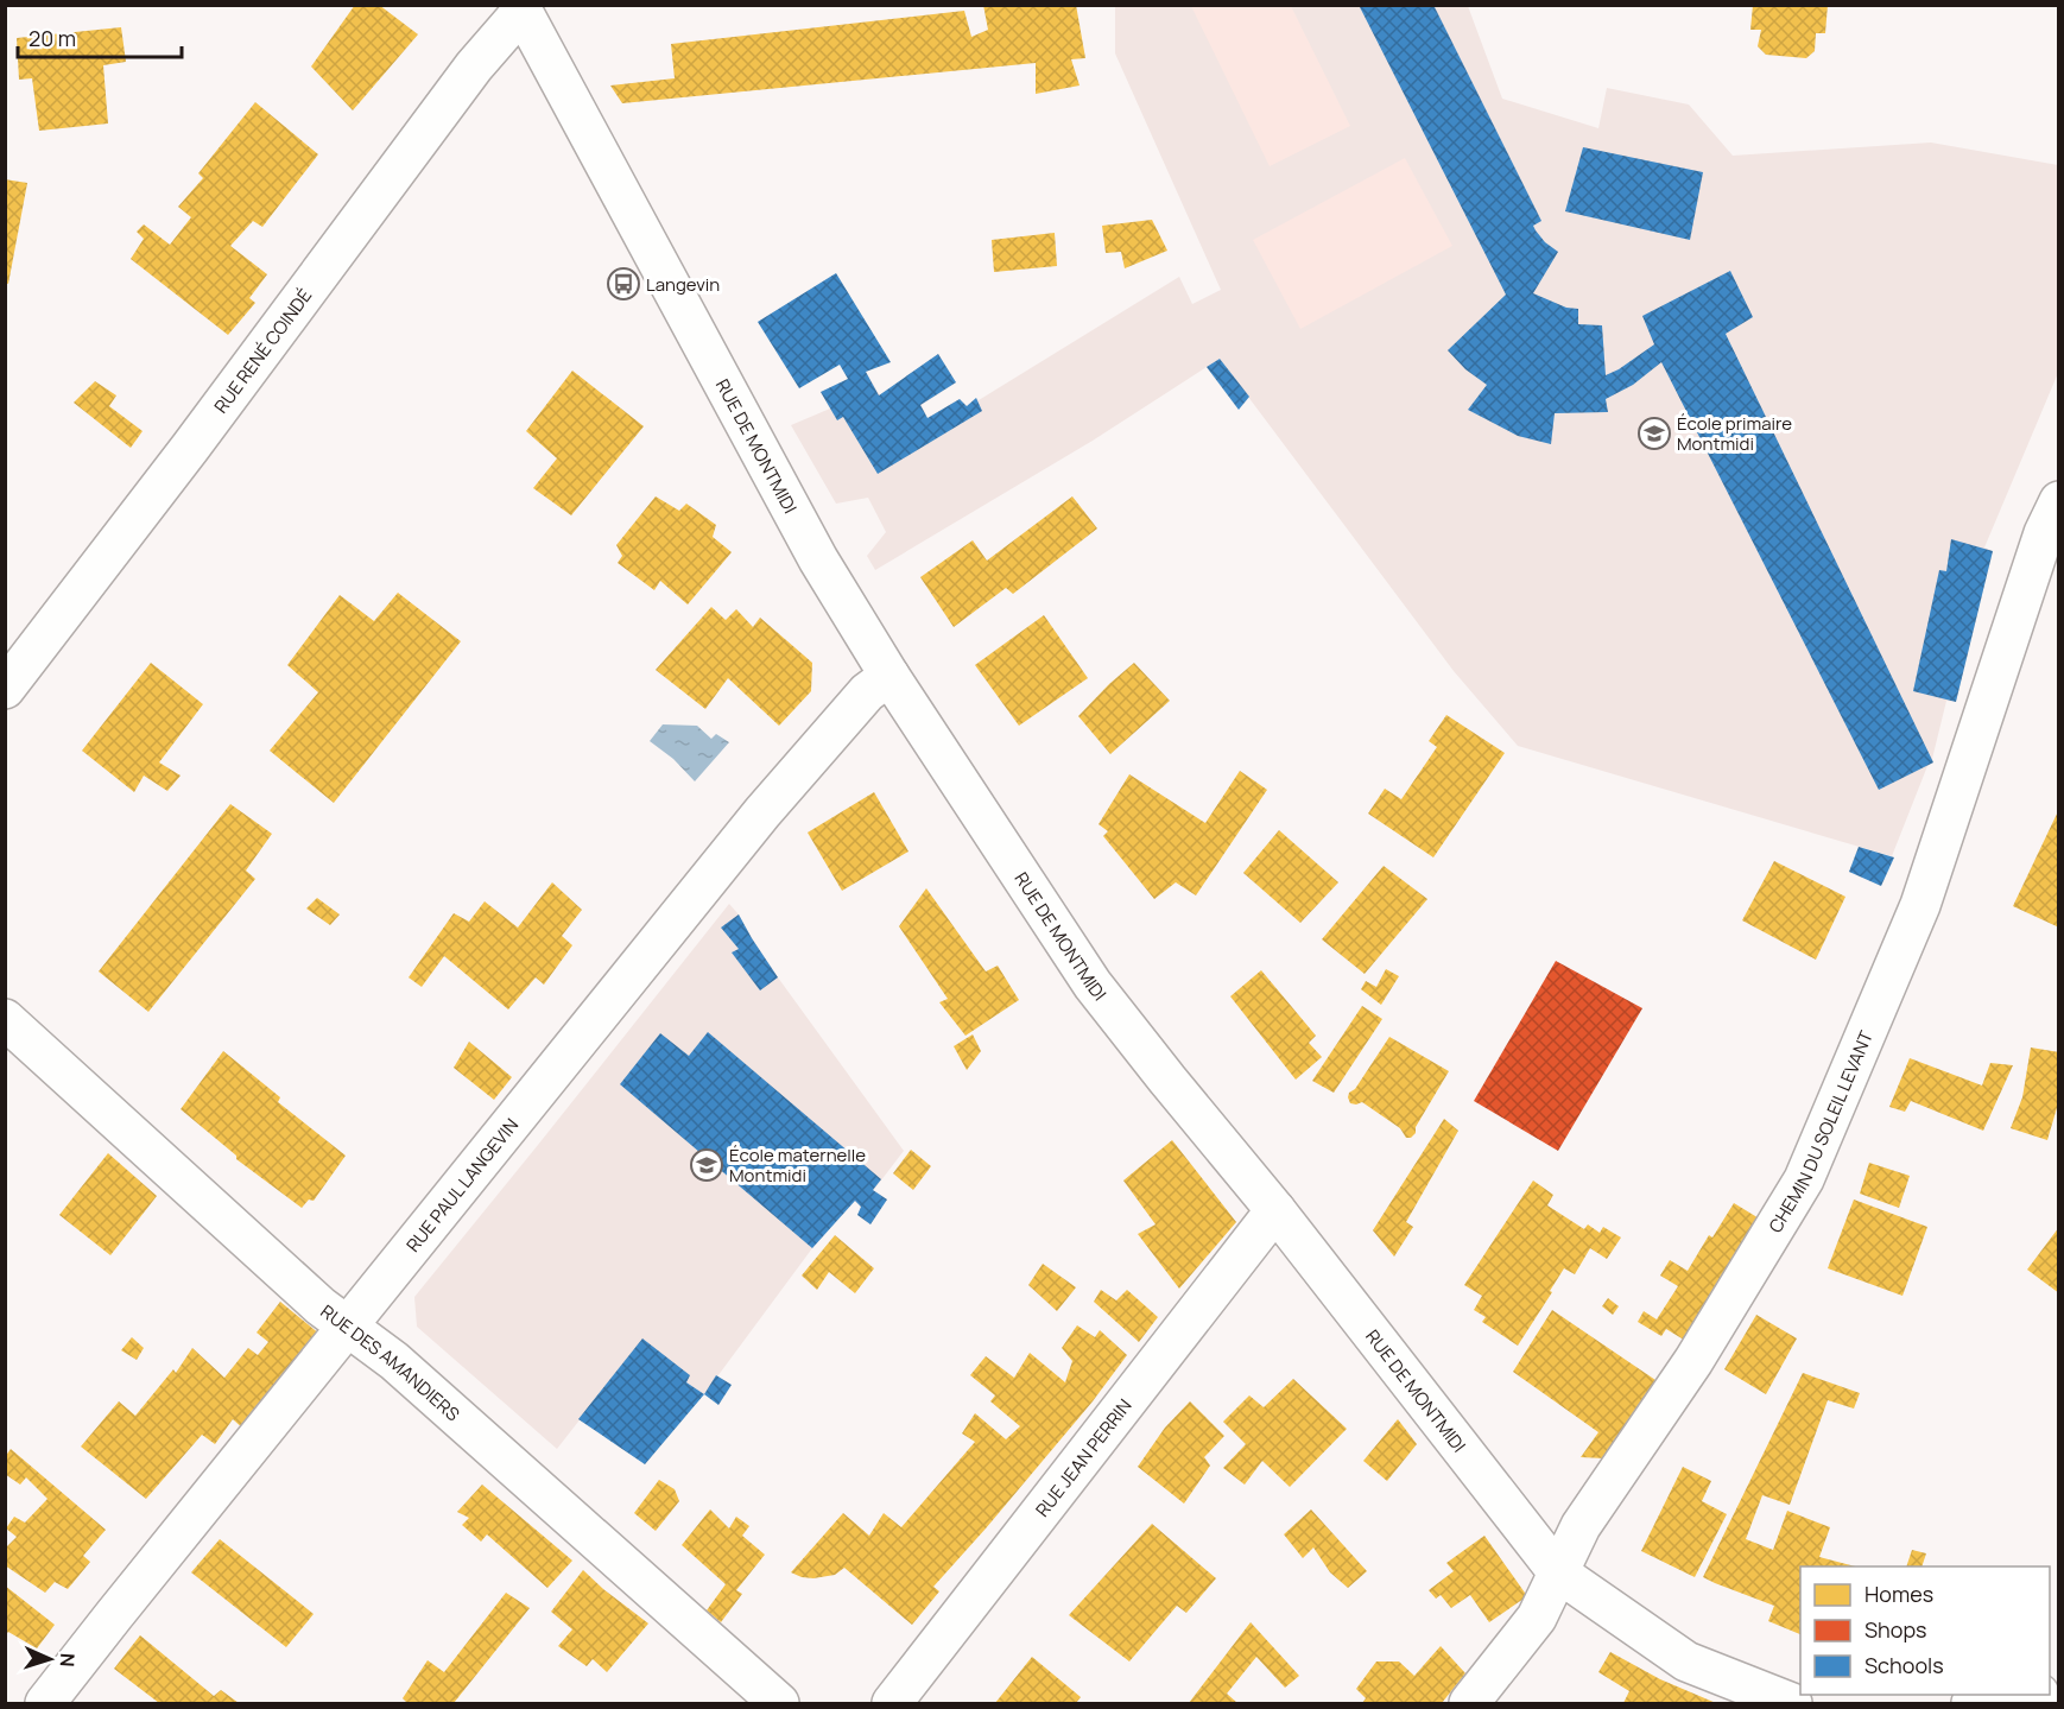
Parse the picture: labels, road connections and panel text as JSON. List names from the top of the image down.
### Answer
{
  "streets": {
    "street": [
      "RUE RENÉ COINDÉ",
      "RUE DE MONTMIDI",
      "CHEMIN DU SOLEIL LEVANT",
      "RUE PAUL LANGEVIN",
      "RUE DES AMANDIERS",
      "RUE JEAN PERRIN"
    ]
  },
  "crossings": [
    ["RUE RENÉ COINDÉ", "RUE DE MONTMIDI"],
    ["RUE DE MONTMIDI", "CHEMIN DU SOLEIL LEVANT"],
    ["RUE DE MONTMIDI", "RUE PAUL LANGEVIN"],
    ["RUE DE MONTMIDI", "RUE JEAN PERRIN"],
    ["RUE PAUL LANGEVIN", "RUE DES AMANDIERS"]
  ],
  "places": {
    "bus stop": ["Langevin"],
    "school or university": ["École primaire Montmidi", "École maternelle Montmidi"]
  },
  "legend": ["Homes", "Shops", "Schools"],
  "scale_bar": "20 m",
  "north": "right"
}
